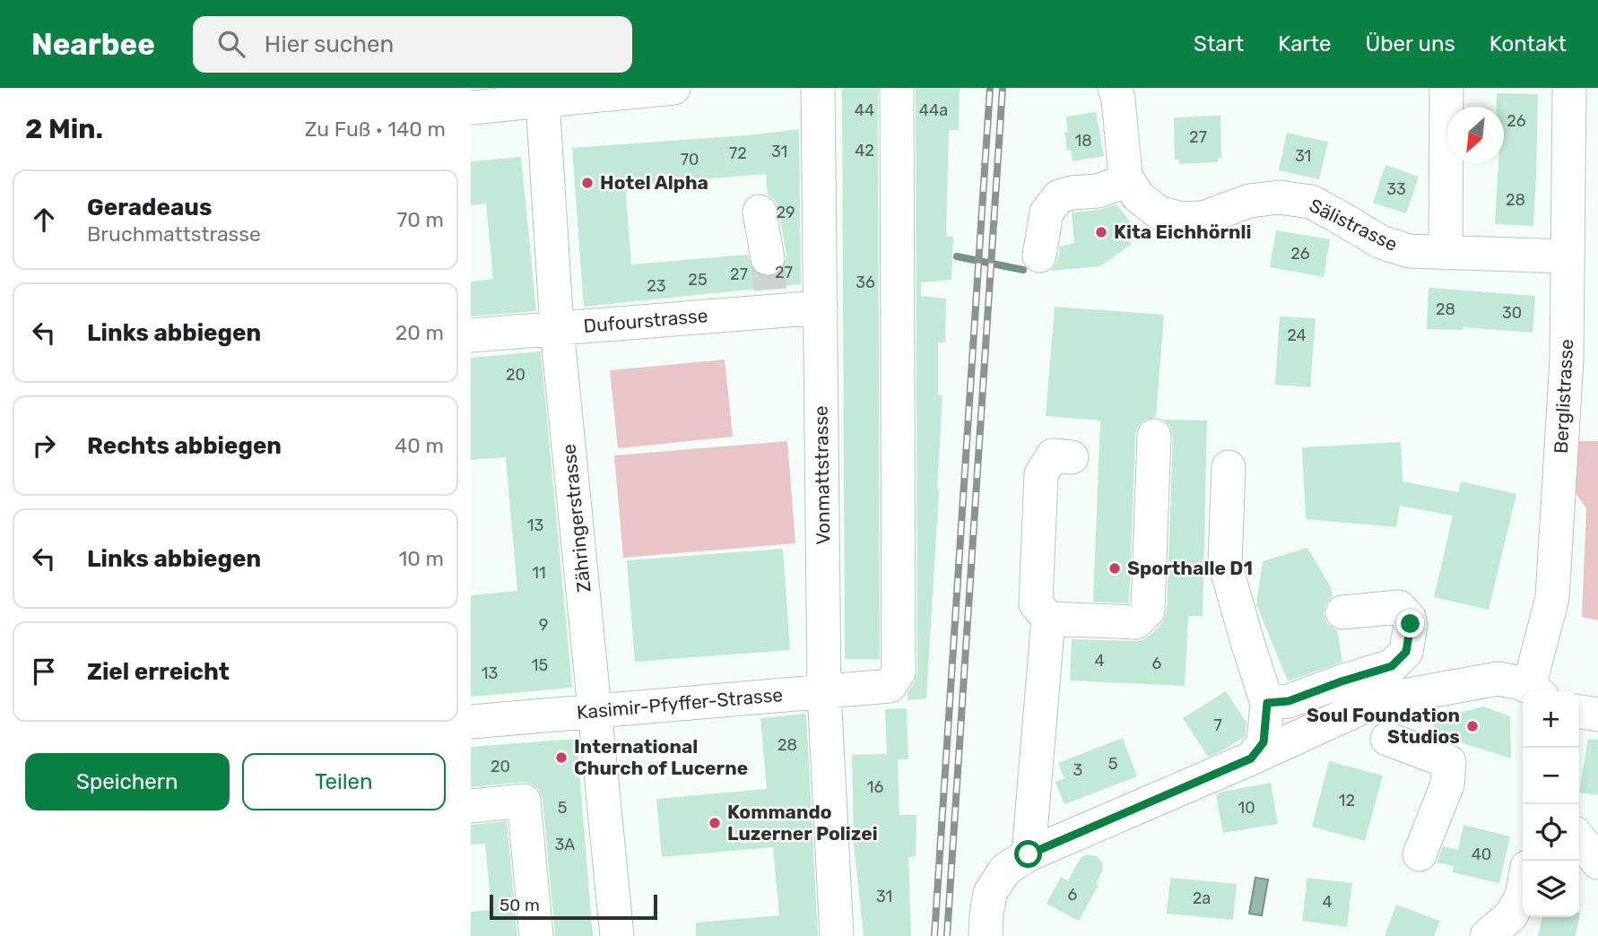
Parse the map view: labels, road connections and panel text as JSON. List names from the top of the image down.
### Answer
{
  "streets": {
    "street": [
      "Sälistrasse",
      "Dufourstrasse",
      "Berglistrasse",
      "Vonmattstrasse",
      "Zähringerstrasse",
      "Kasimir-Pfyffer-Strasse"
    ]
  },
  "crossings": [
    ["Sälistrasse", "Berglistrasse"],
    ["Dufourstrasse", "Vonmattstrasse"],
    ["Dufourstrasse", "Zähringerstrasse"],
    ["Vonmattstrasse", "Kasimir-Pfyffer-Strasse"],
    ["Zähringerstrasse", "Kasimir-Pfyffer-Strasse"]
  ],
  "places": [
    "Hotel Alpha",
    "Kita Eichhörnli",
    "Sporthalle D1",
    "Soul Foundation Studios",
    "International Church of Lucerne",
    "Kommando Luzerner Polizei"
  ],
  "house_numbers": [
    "44",
    "44a",
    "26",
    "27",
    "18",
    "42",
    "31",
    "72",
    "31",
    "70",
    "33",
    "28",
    "29",
    "26",
    "27",
    "27",
    "25",
    "36",
    "23",
    "28",
    "30",
    "24",
    "20",
    "13",
    "11",
    "9",
    "4",
    "6",
    "15",
    "13",
    "7",
    "28",
    "5",
    "20",
    "3",
    "16",
    "12",
    "5",
    "10",
    "3A",
    "40",
    "6",
    "31",
    "2a",
    "4"
  ],
  "scale_bar": "50 m",
  "north": "bottom left",
  "page": {
    "header": "Nearbee",
    "search": "Hier suchen",
    "nav": [
      "Start",
      "Karte",
      "Über uns",
      "Kontakt"
    ],
    "heading": ["2 Min.", "Zu Fuß · 140 m"],
    "list": [
      ["Geradeaus", "Bruchmattstrasse", "70 m"],
      ["Links abbiegen", "20 m"],
      ["Rechts abbiegen", "40 m"],
      ["Links abbiegen", "10 m"],
      "Ziel erreicht"
    ],
    "map_buttons": ["+", "−"],
    "buttons": ["Speichern", "Teilen"],
    "scale": "50 m"
  }
}
